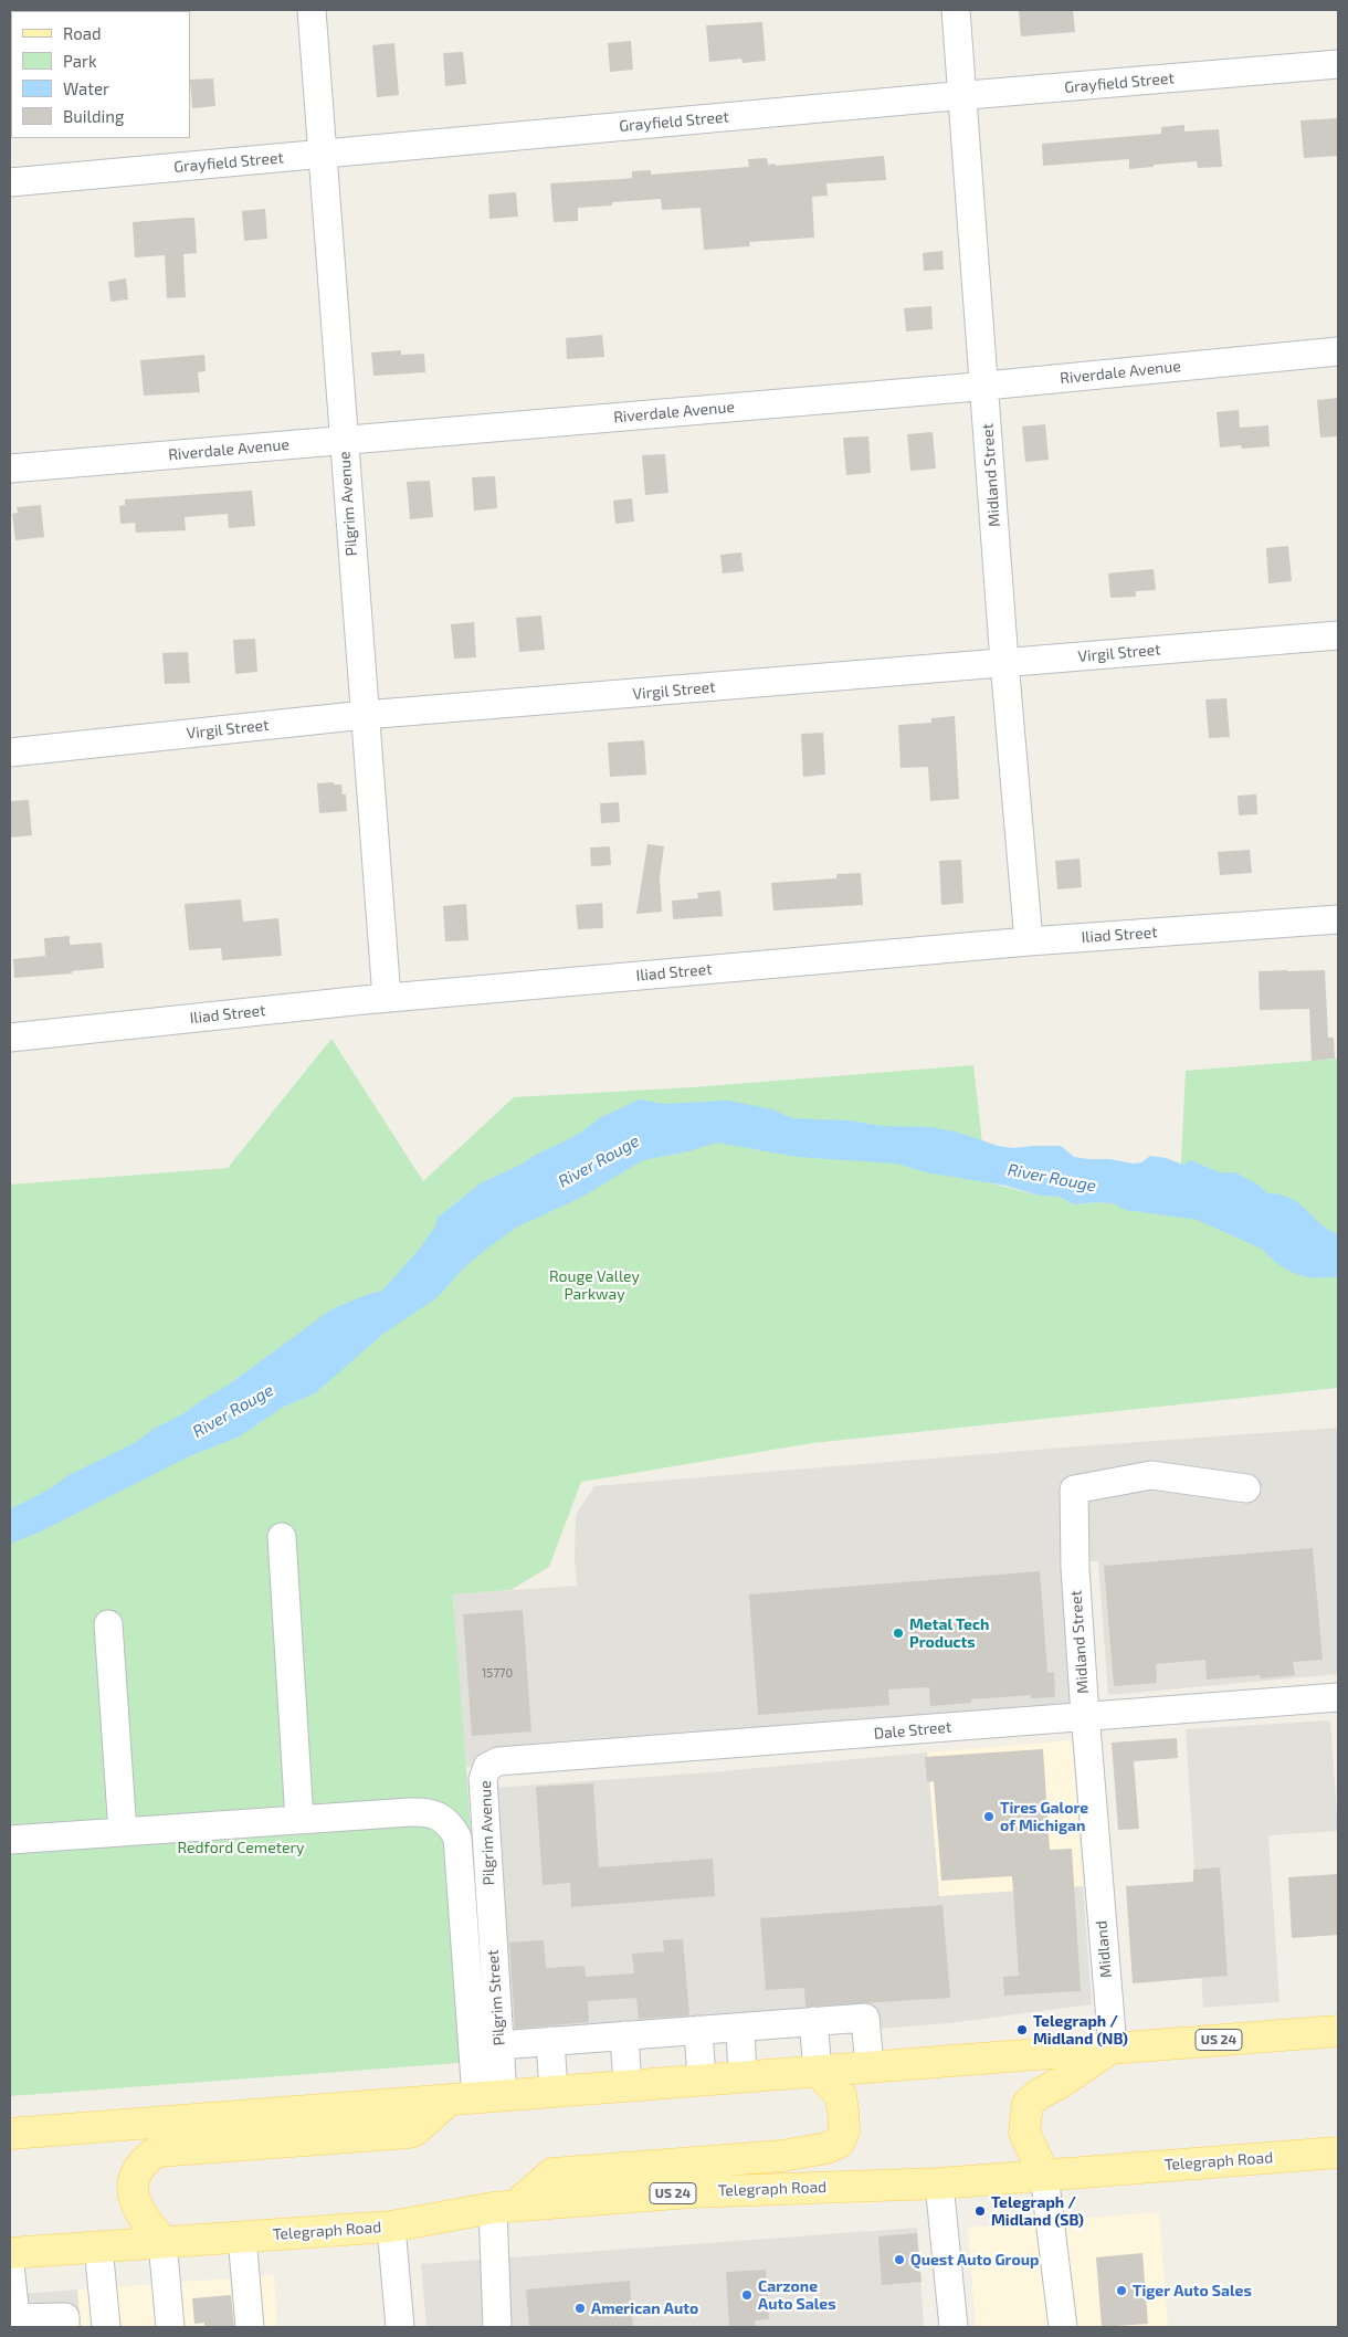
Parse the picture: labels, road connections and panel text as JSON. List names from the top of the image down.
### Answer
{
  "streets": {
    "main road": ["US 24", "Telegraph Road"],
    "street": [
      "Grayfield Street",
      "Riverdale Avenue",
      "Midland Street",
      "Pilgrim Avenue",
      "Virgil Street",
      "Iliad Street",
      "Dale Street",
      "Midland",
      "Pilgrim Street"
    ]
  },
  "crossings": [
    ["Grayfield Street", "Midland Street"],
    ["Grayfield Street", "Pilgrim Avenue"],
    ["Riverdale Avenue", "Midland Street"],
    ["Riverdale Avenue", "Pilgrim Avenue"],
    ["Midland Street", "Virgil Street"],
    ["Midland Street", "Iliad Street"],
    ["Midland Street", "Dale Street"],
    ["Midland Street", "Midland"],
    ["Pilgrim Avenue", "Virgil Street"],
    ["Pilgrim Avenue", "Iliad Street"],
    ["Pilgrim Avenue", "Dale Street"],
    ["Pilgrim Avenue", "Pilgrim Street"],
    ["Midland", "US 24"],
    ["Pilgrim Street", "US 24"]
  ],
  "water": ["River Rouge"],
  "parks": ["Rouge Valley Parkway", "Redford Cemetery"],
  "places": [
    "Metal Tech Products",
    "Tires Galore of Michigan",
    "Telegraph / Midland (NB)",
    "Telegraph / Midland (SB)",
    "Quest Auto Group",
    "Tiger Auto Sales",
    "Carzone Auto Sales",
    "American Auto"
  ],
  "house_numbers": ["15770"],
  "legend": [
    "Road",
    "Park",
    "Water",
    "Building"
  ]
}
